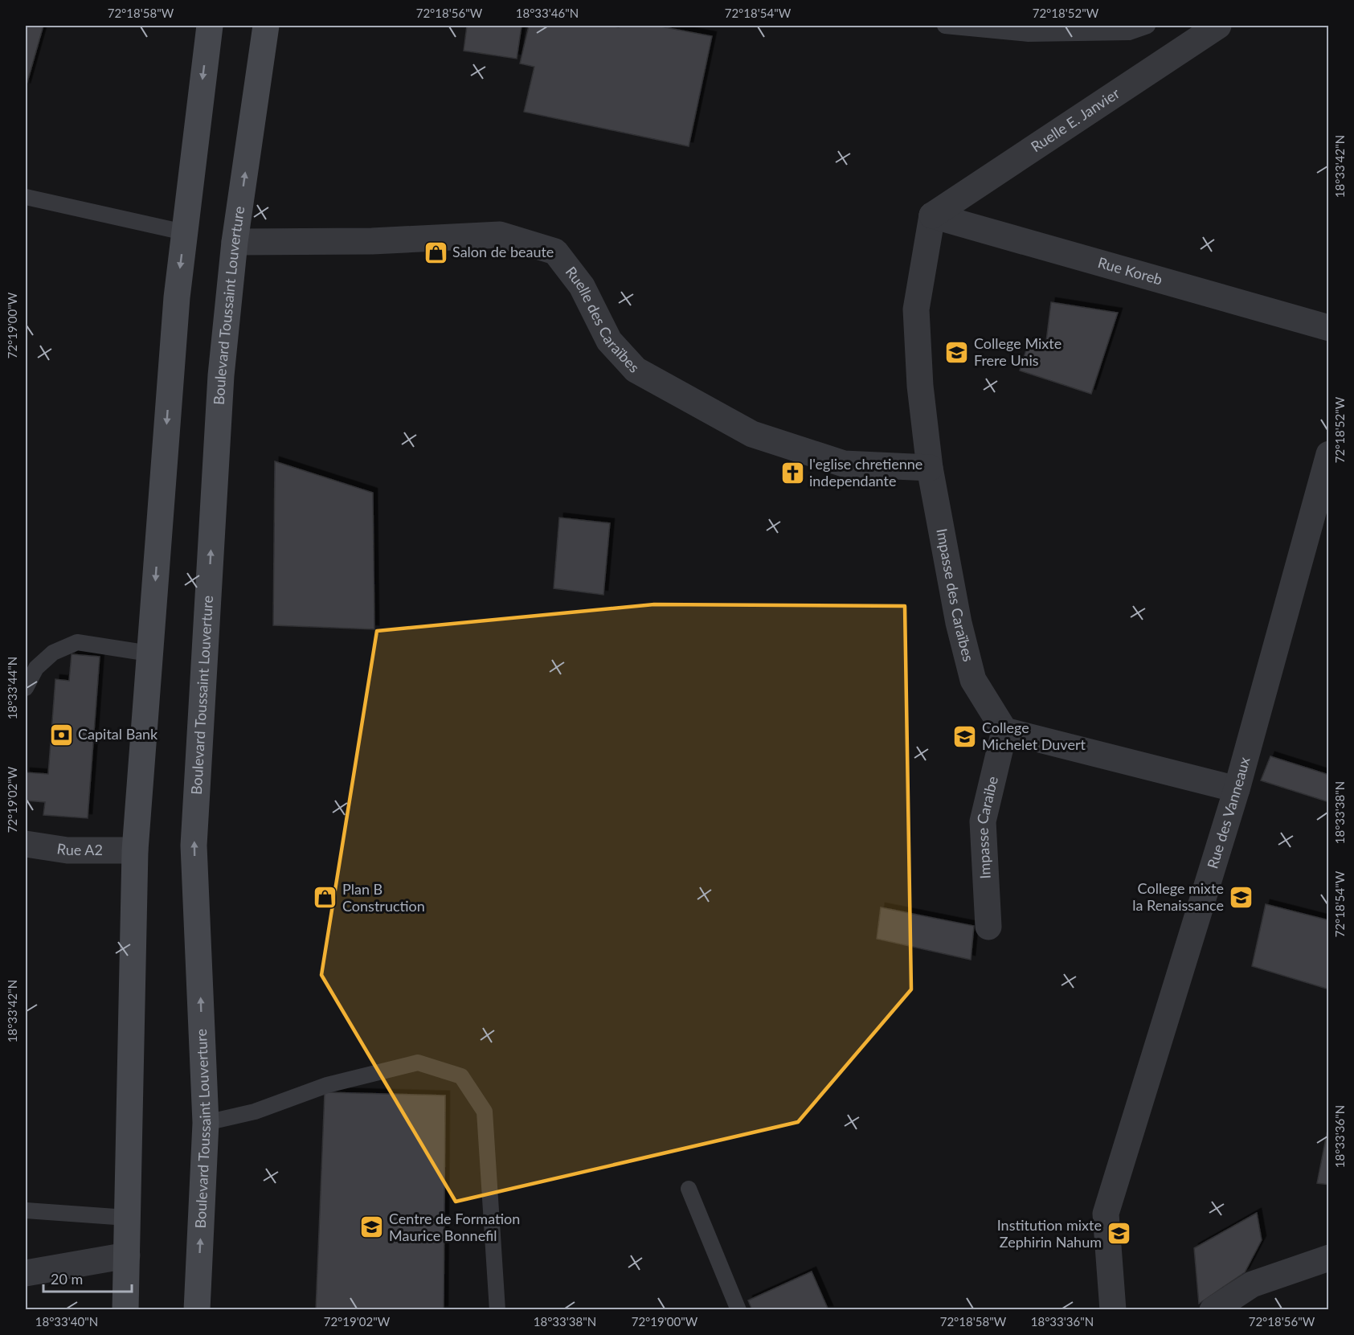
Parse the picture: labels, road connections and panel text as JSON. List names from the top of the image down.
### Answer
{
  "streets": {
    "main road": ["Boulevard Toussaint Louverture"],
    "street": [
      "Ruelle E. Janvier",
      "Rue Koreb",
      "Ruelle des Caraïbes",
      "Impasse des Caraïbes",
      "Rue des Vanneaux",
      "Impasse Caraibe",
      "Rue A2"
    ]
  },
  "crossings": [
    ["Ruelle E. Janvier", "Rue Koreb"],
    ["Ruelle E. Janvier", "Impasse des Caraïbes"],
    ["Rue Koreb", "Impasse des Caraïbes"],
    ["Boulevard Toussaint Louverture", "Ruelle des Caraïbes"],
    ["Ruelle des Caraïbes", "Impasse des Caraïbes"],
    ["Impasse des Caraïbes", "Impasse Caraibe"]
  ],
  "places": {
    "shop": ["Salon de beaute", "Plan B Construction"],
    "school or university": [
      "College Mixte Frere Unis",
      "College Michelet Duvert",
      "College mixte la Renaissance",
      "Centre de Formation Maurice Bonnefil",
      "Institution mixte Zephirin Nahum"
    ],
    "church": ["l'eglise chretienne independante"],
    "bank": ["Capital Bank"]
  },
  "scale_bar": "20 m",
  "coordinates": [
    "72°18'58\"W",
    "72°18'56\"W",
    "18°33'46\"N",
    "72°18'54\"W",
    "72°18'52\"W",
    "18°33'42\"N",
    "72°19'00\"W",
    "18°33'44\"N",
    "72°19'02\"W",
    "18°33'38\"N",
    "18°33'36\"N",
    "18°33'40\"N"
  ]
}
